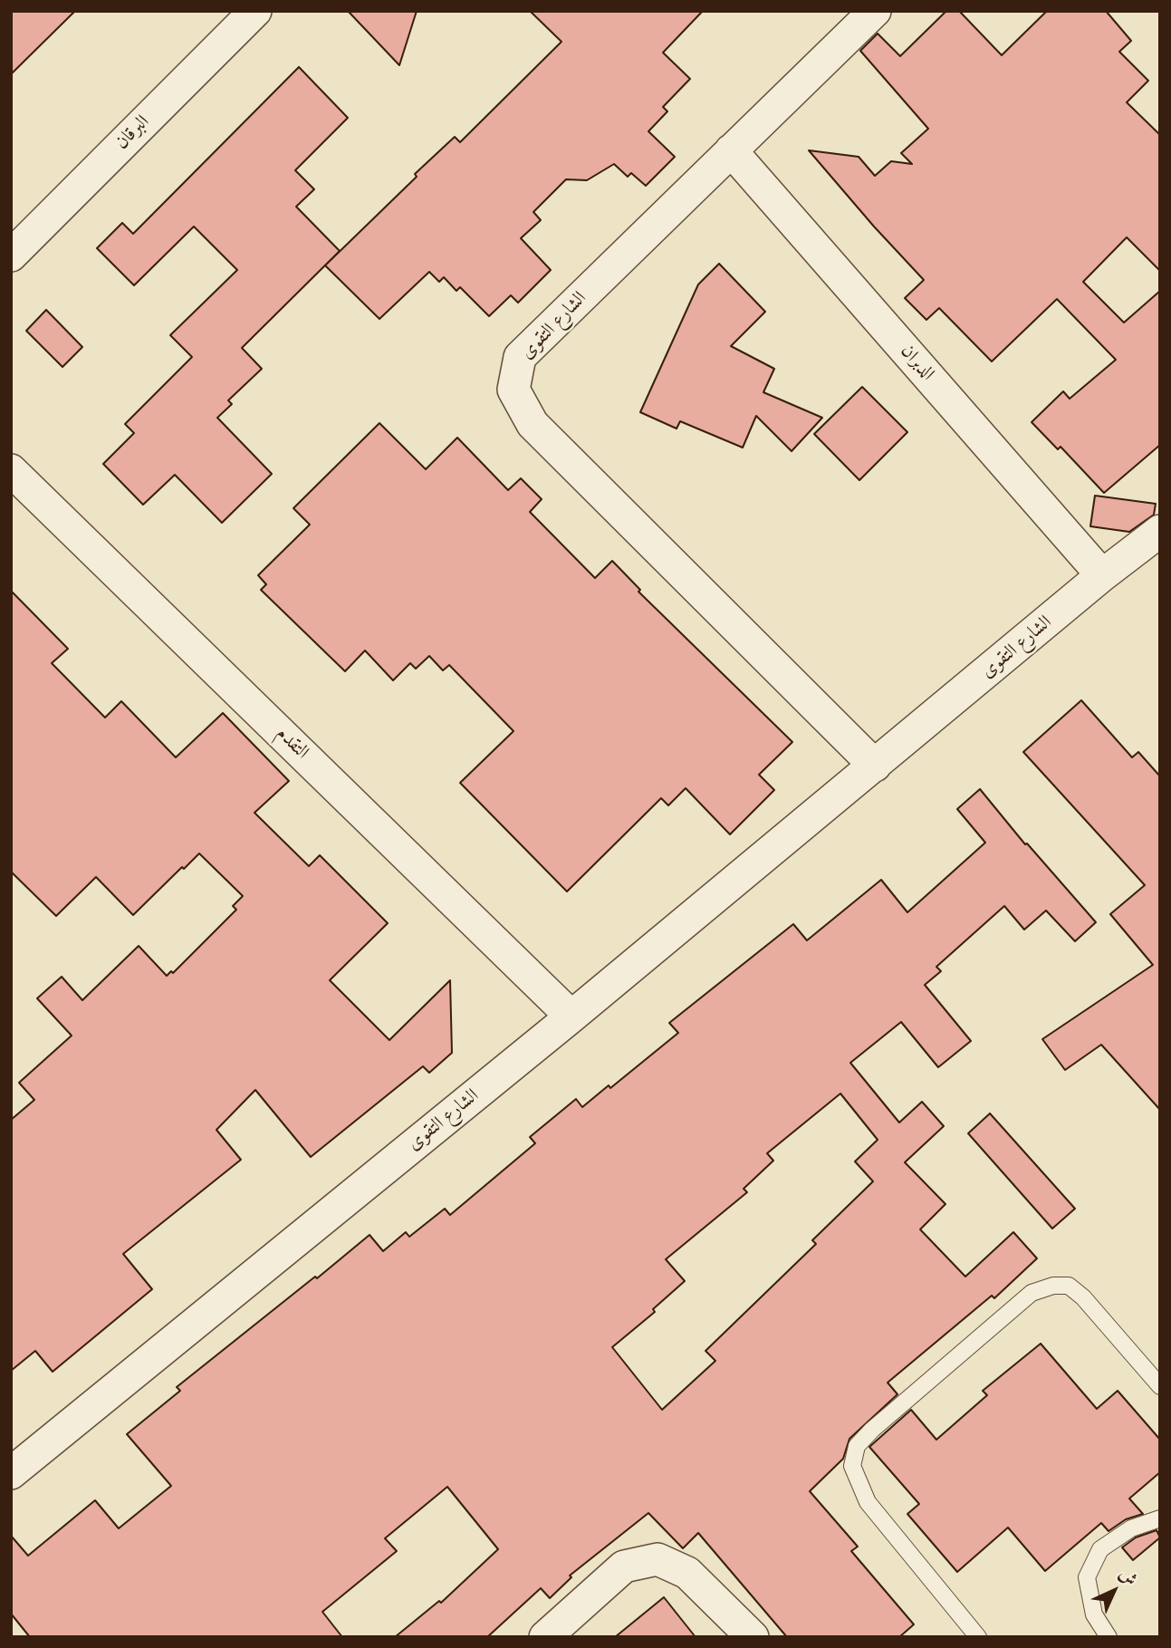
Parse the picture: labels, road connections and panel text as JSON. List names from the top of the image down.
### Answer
{
  "streets": {
    "street": [
      "البرقان",
      "الشارع التقوى",
      "الدبران",
      "التقدم"
    ]
  },
  "crossings": [
    ["الشارع التقوى", "الدبران"],
    ["الشارع التقوى", "التقدم"]
  ],
  "north": "top right"
}
